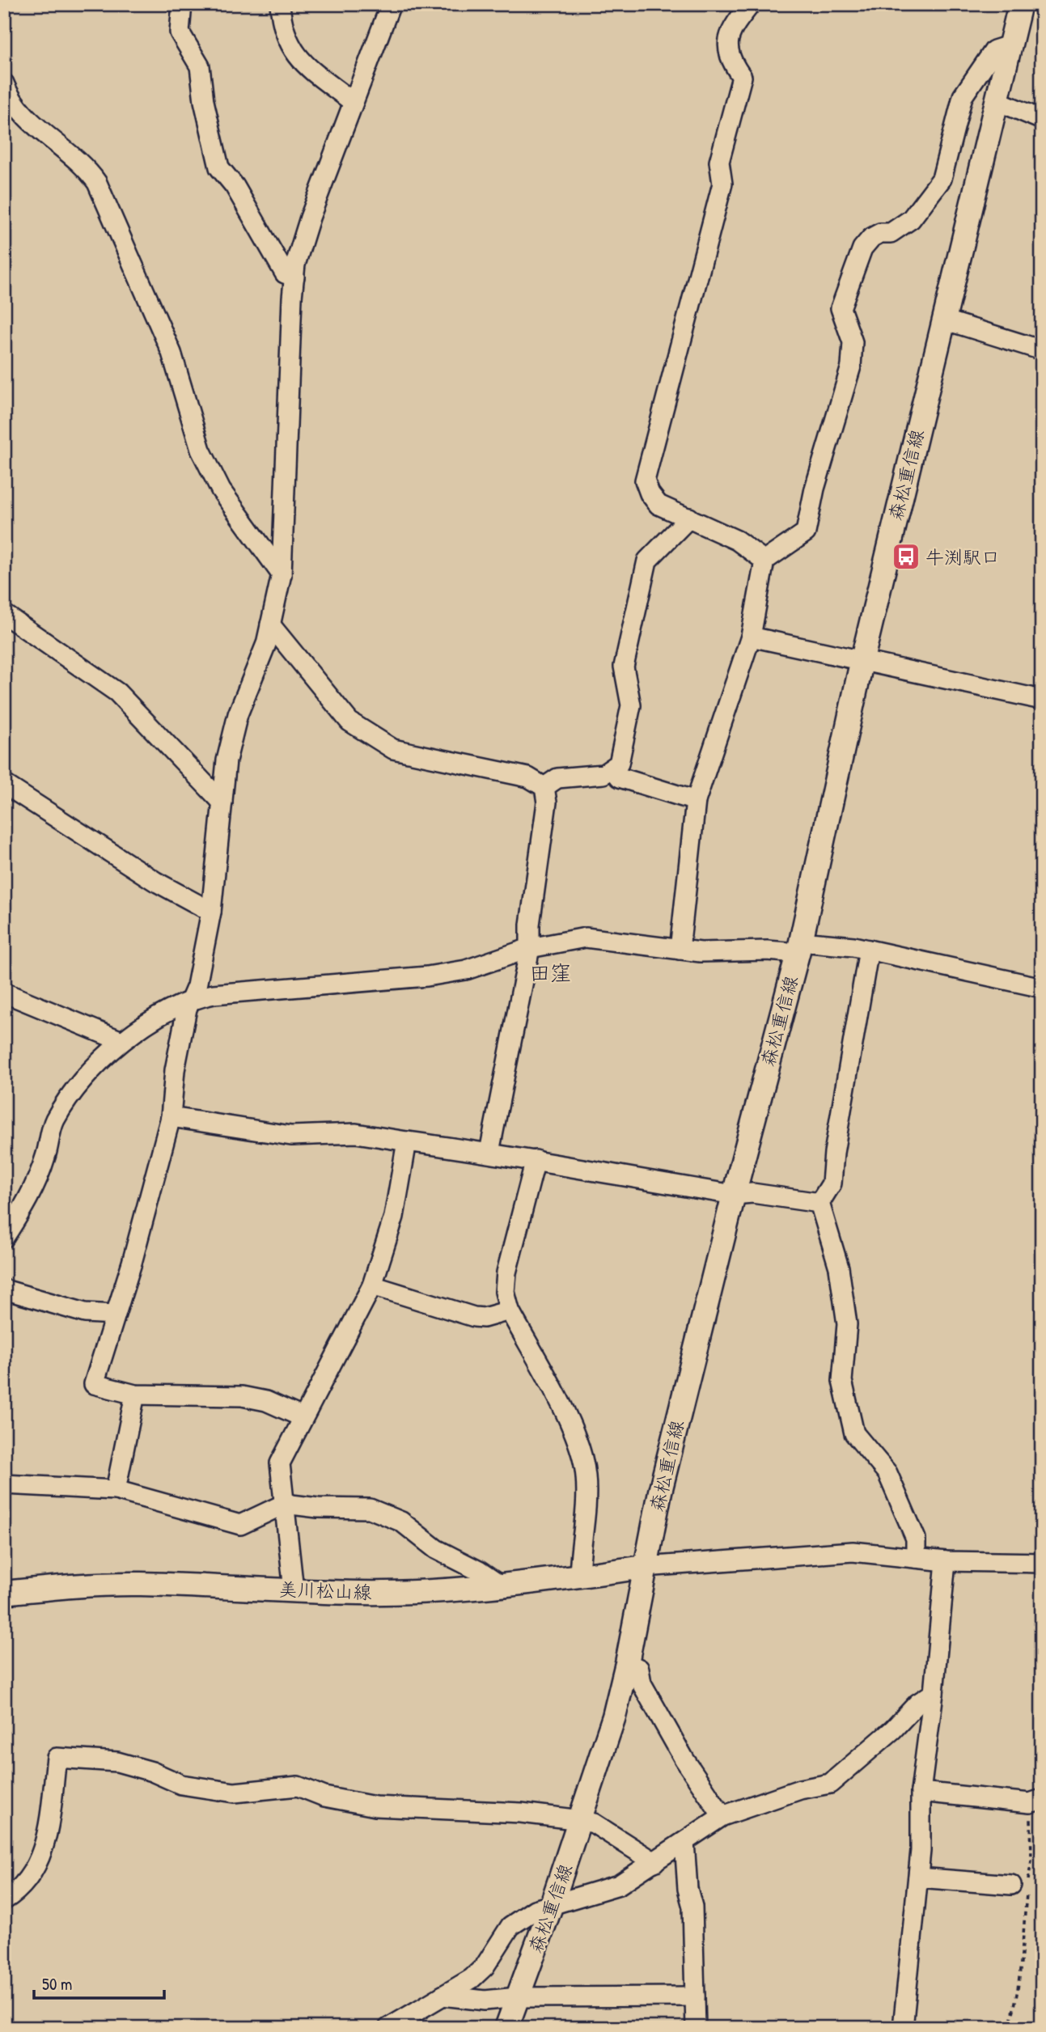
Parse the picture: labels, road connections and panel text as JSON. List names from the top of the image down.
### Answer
{
  "streets": {
    "main road": ["森松重信線", "美川松山線"]
  },
  "crossings": [
    ["森松重信線", "美川松山線"]
  ],
  "districts": ["田窪"],
  "places": {
    "bus stop": ["牛渕駅口"]
  },
  "scale_bar": "50 m"
}
